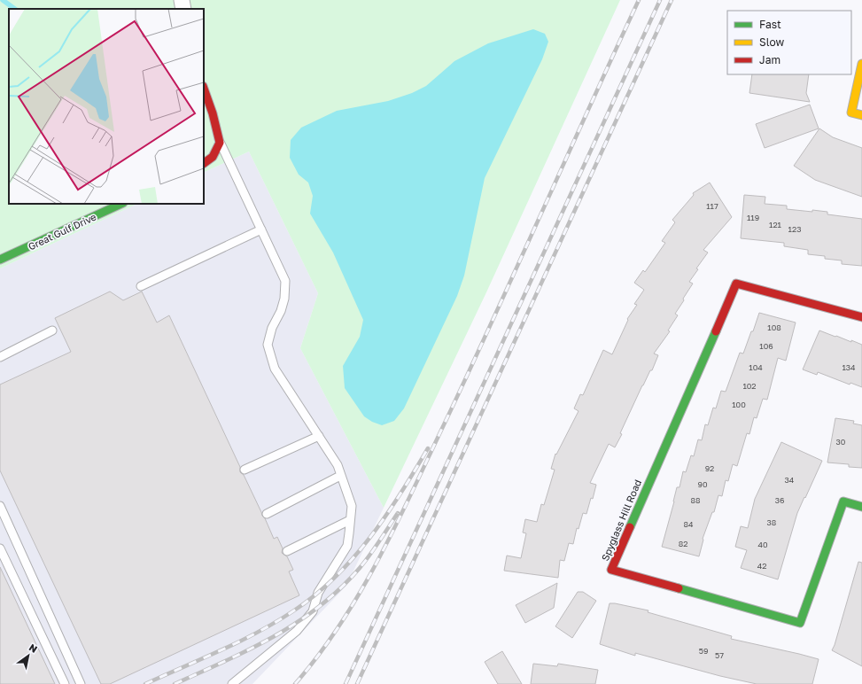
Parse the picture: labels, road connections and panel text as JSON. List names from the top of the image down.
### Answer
{
  "streets": {
    "street": ["Great Gulf Drive", "Spyglass Hill Road"]
  },
  "house_numbers": [
    "117",
    "119",
    "121",
    "123",
    "108",
    "106",
    "104",
    "134",
    "102",
    "100",
    "30",
    "92",
    "34",
    "90",
    "88",
    "36",
    "38",
    "84",
    "82",
    "40",
    "42",
    "59",
    "57"
  ],
  "legend": ["Fast", "Slow", "Jam"],
  "north": "top right"
}
